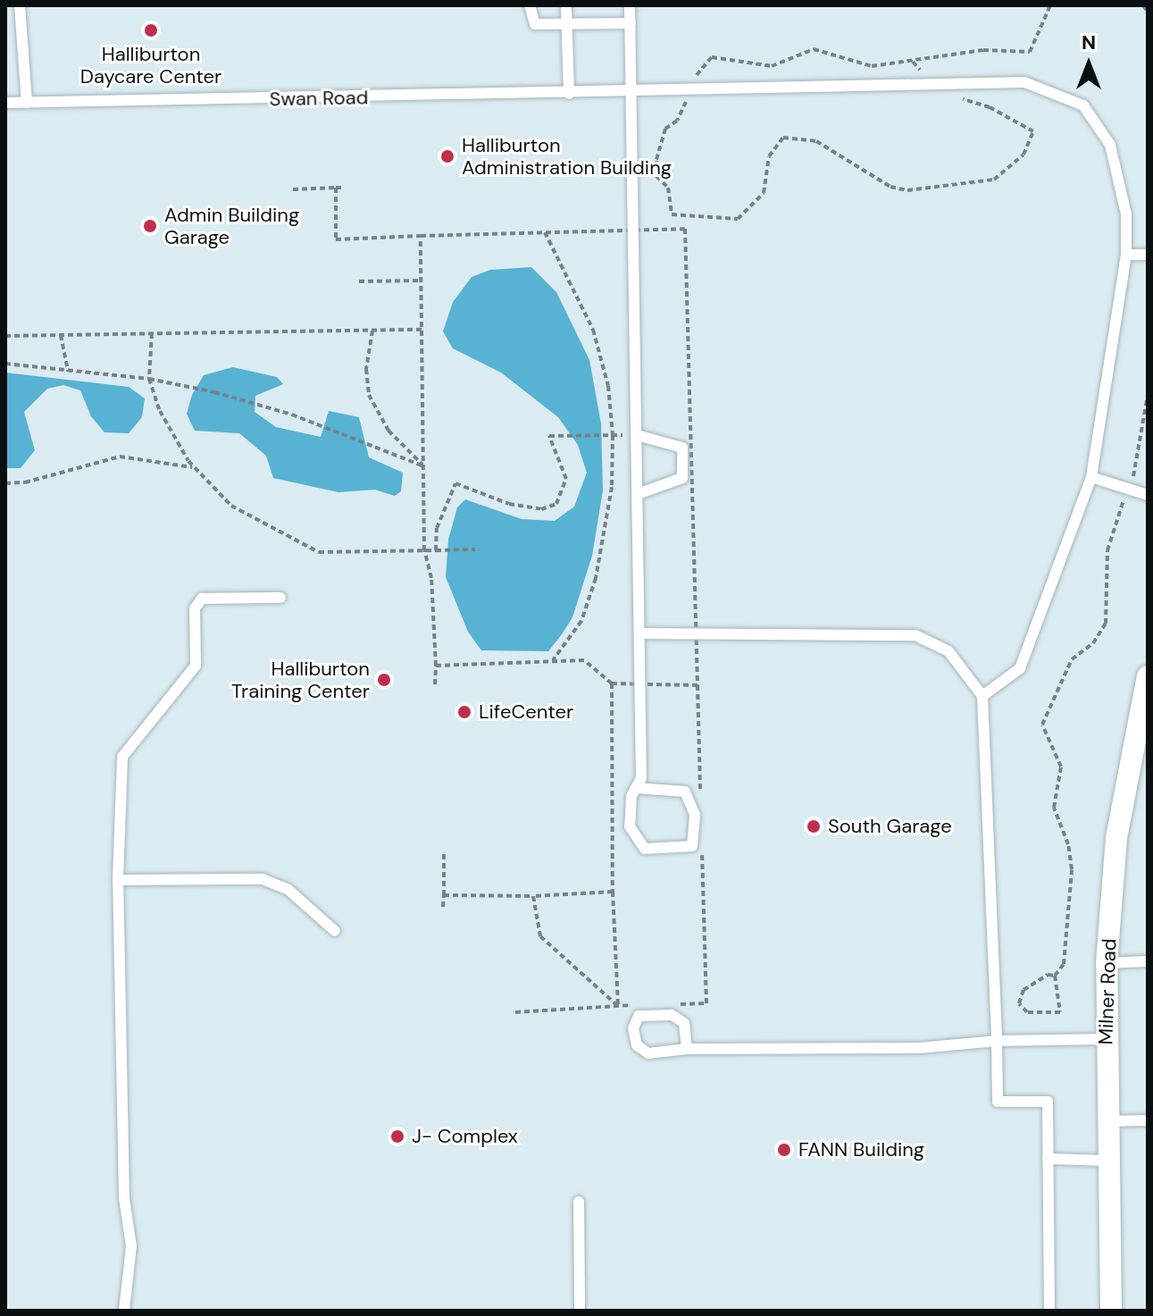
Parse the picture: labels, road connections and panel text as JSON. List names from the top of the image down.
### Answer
{
  "streets": {
    "street": ["Milner Road"],
    "lane": ["Swan Road"]
  },
  "places": [
    "Halliburton Daycare Center",
    "Halliburton Administration Building",
    "Admin Building Garage",
    "Halliburton Training Center",
    "LifeCenter",
    "South Garage",
    "J- Complex",
    "FANN Building"
  ],
  "north": "top"
}
